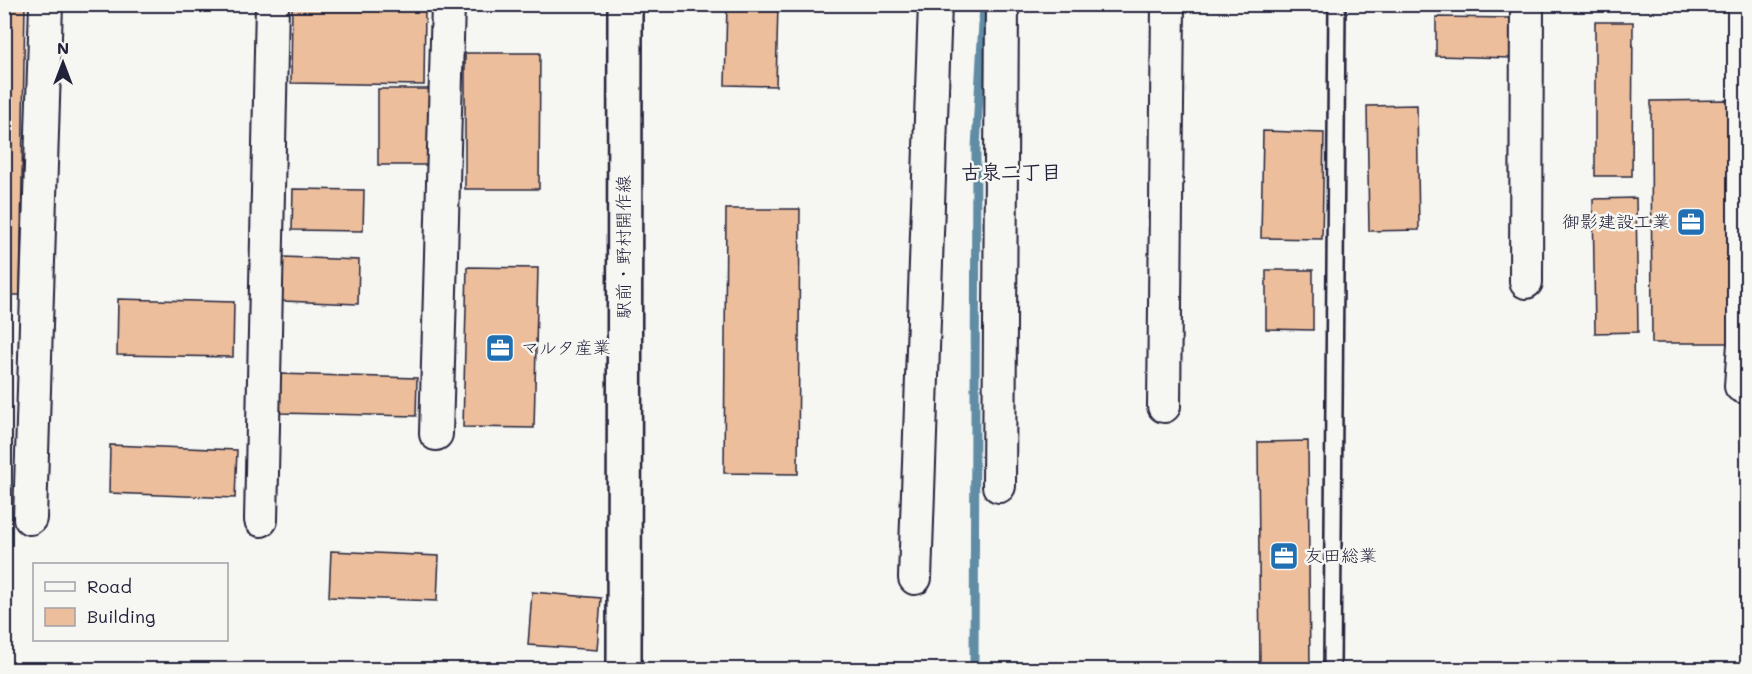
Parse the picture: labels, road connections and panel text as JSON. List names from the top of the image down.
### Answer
{
  "streets": {
    "street": ["駅前・野村開作線"]
  },
  "districts": ["古泉二丁目"],
  "places": {
    "office": ["御影建設工業", "マルタ産業", "友田総業"]
  },
  "legend": ["Road", "Building"],
  "north": "top"
}
